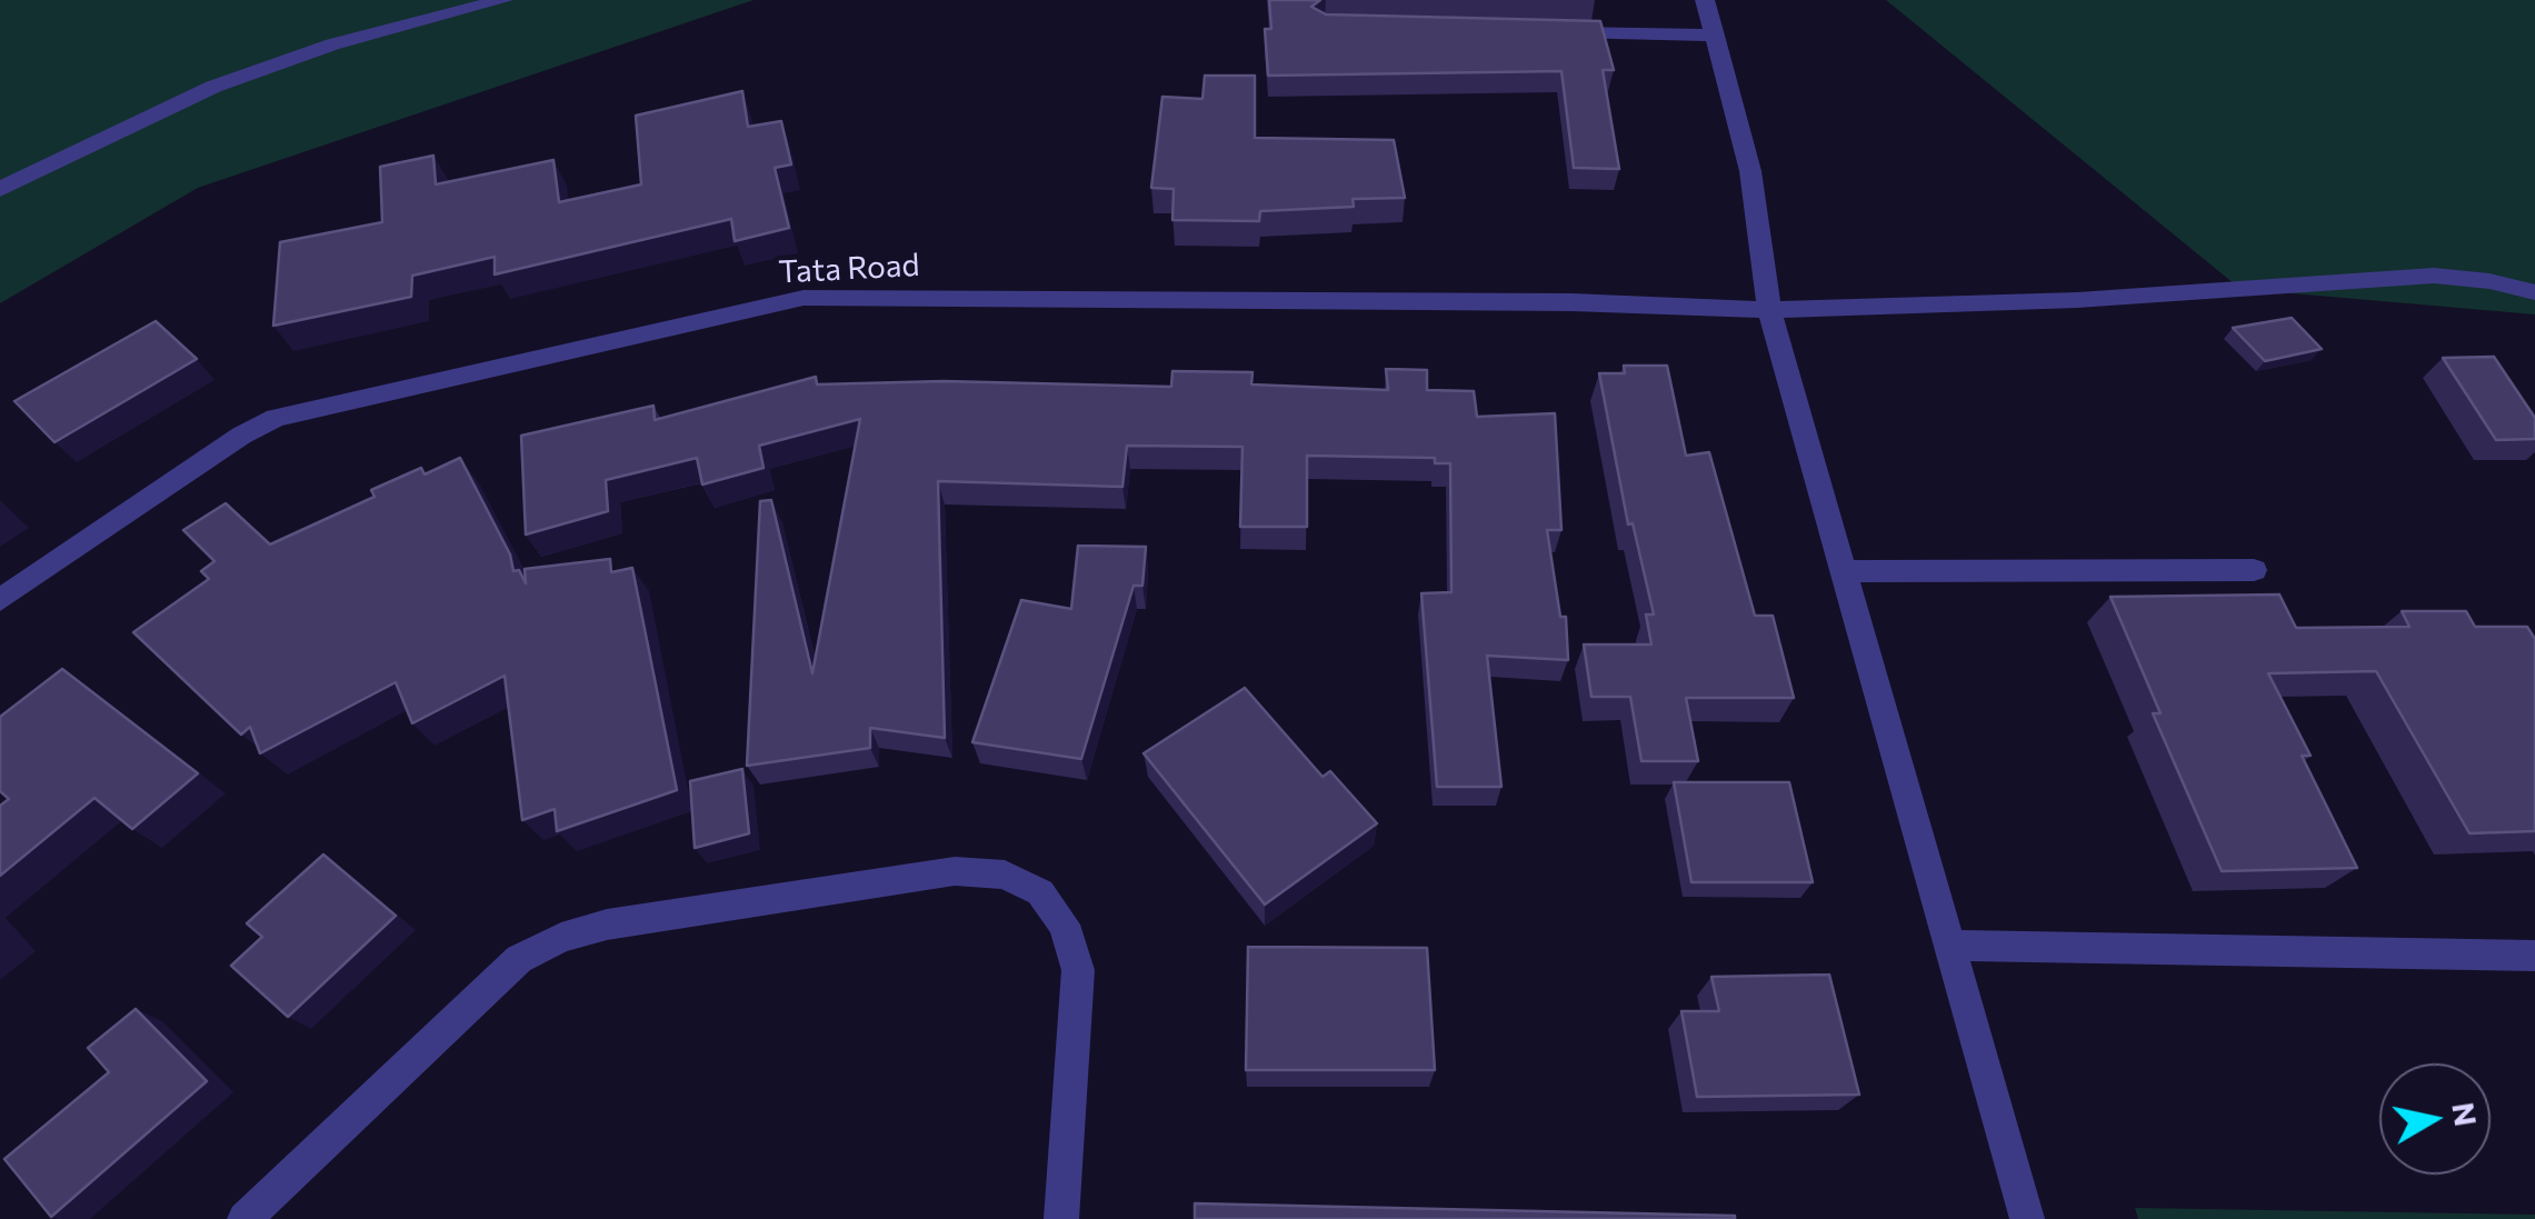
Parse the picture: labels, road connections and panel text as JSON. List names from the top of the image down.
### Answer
{
  "streets": {
    "street": ["Tata Road"]
  },
  "north": "right"
}
